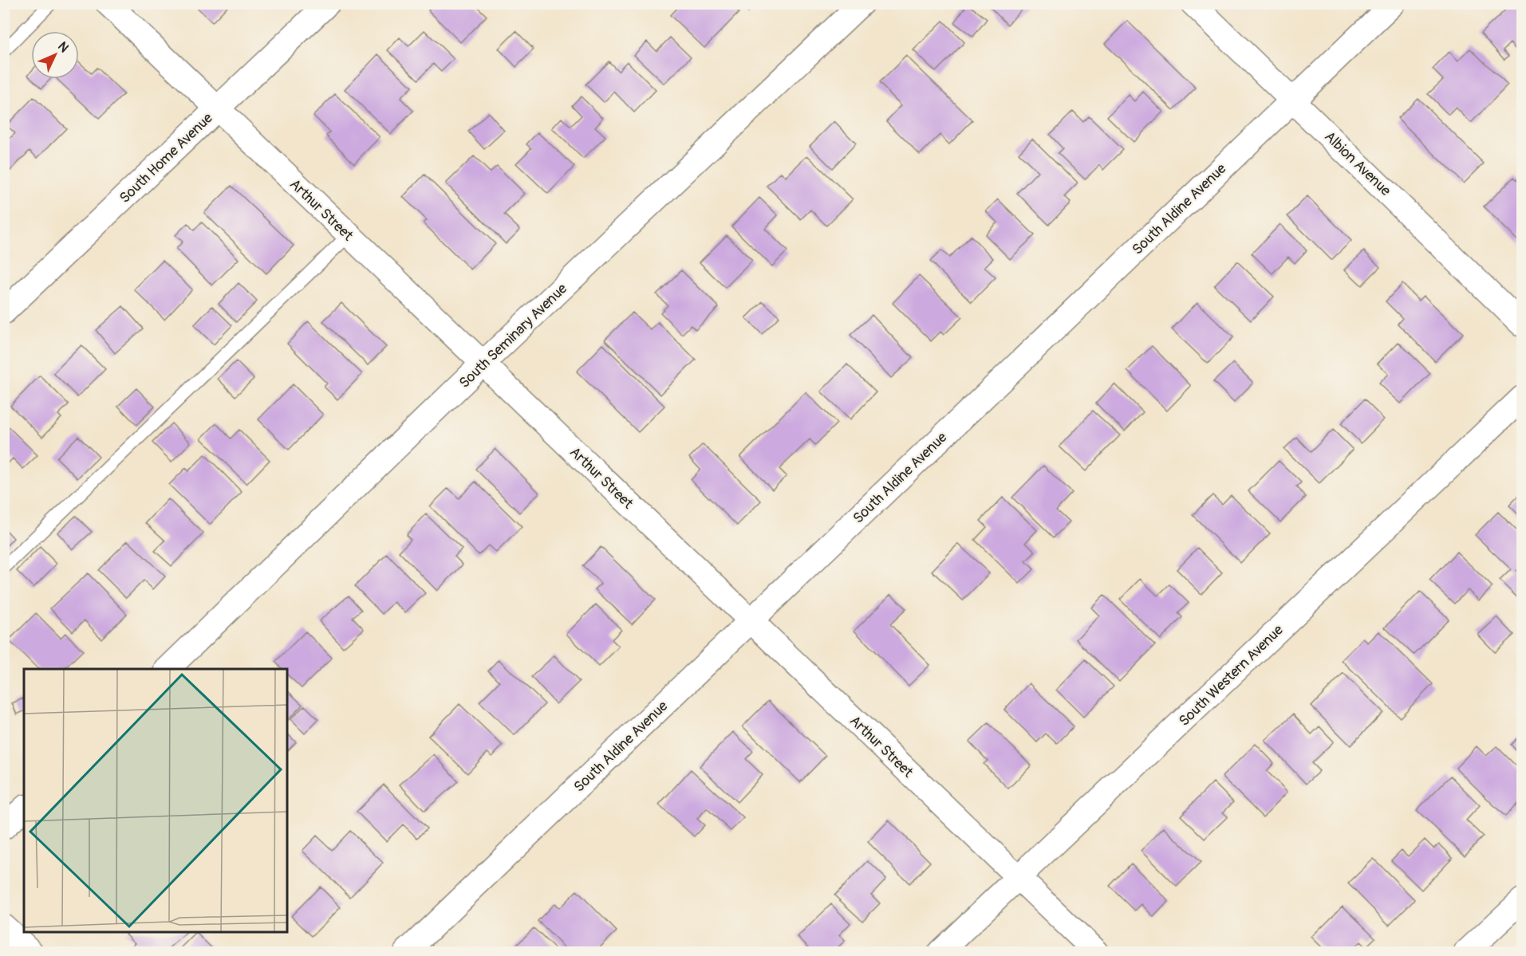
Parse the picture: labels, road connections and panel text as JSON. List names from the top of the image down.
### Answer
{
  "streets": {
    "street": [
      "South Home Avenue",
      "Albion Avenue",
      "South Aldine Avenue",
      "Arthur Street",
      "South Seminary Avenue",
      "South Western Avenue"
    ]
  },
  "crossings": [
    ["South Home Avenue", "Arthur Street"],
    ["Albion Avenue", "South Aldine Avenue"],
    ["South Aldine Avenue", "Arthur Street"],
    ["Arthur Street", "South Seminary Avenue"],
    ["Arthur Street", "South Western Avenue"]
  ],
  "north": "top right"
}
